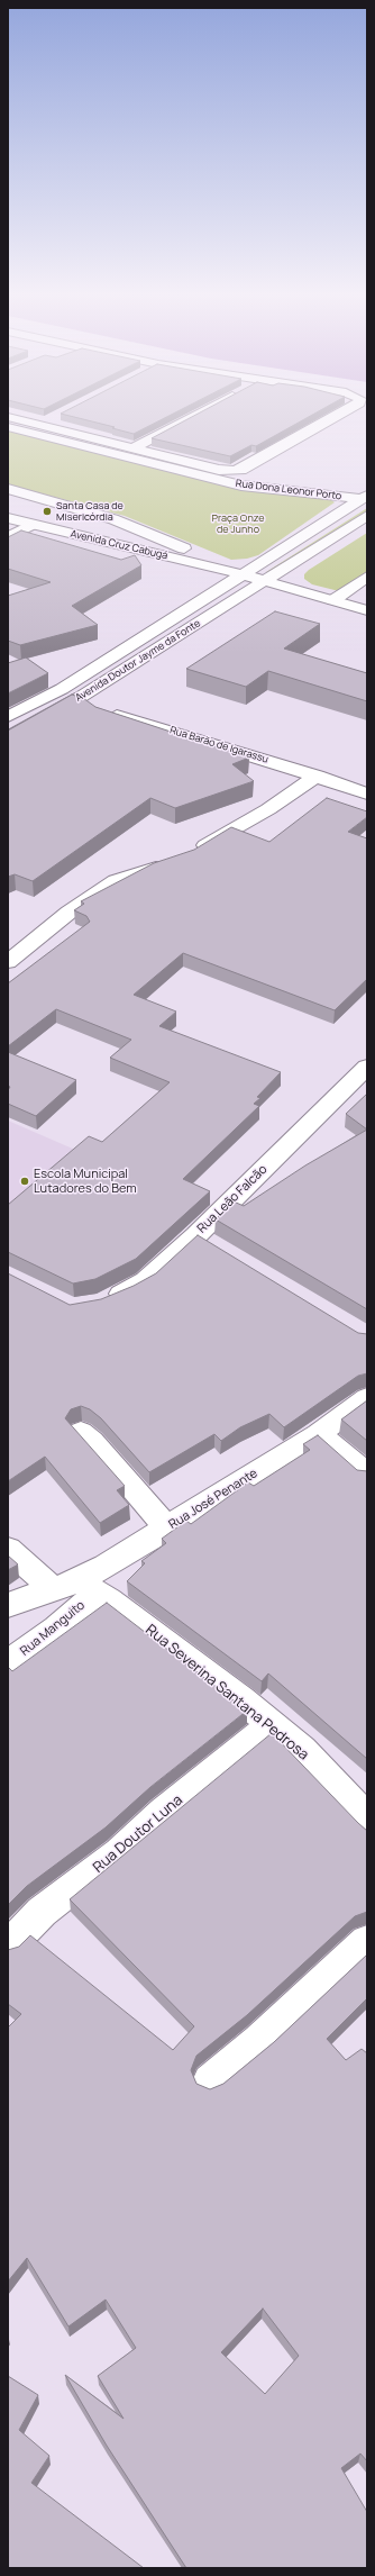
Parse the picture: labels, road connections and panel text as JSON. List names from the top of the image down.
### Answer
{
  "streets": {
    "street": [
      "Rua Dona Leonor Porto",
      "Avenida Cruz Cabugá",
      "Avenida Doutor Jayme da Fonte",
      "Rua Barão de Igarassu",
      "Rua Leão Falcão",
      "Rua José Penante",
      "Rua Manguito",
      "Rua Severina Santana Pedrosa",
      "Rua Doutor Luna"
    ]
  },
  "crossings": [
    ["Rua Dona Leonor Porto", "Avenida Doutor Jayme da Fonte"],
    ["Avenida Cruz Cabugá", "Avenida Doutor Jayme da Fonte"],
    ["Avenida Doutor Jayme da Fonte", "Rua Barão de Igarassu"],
    ["Rua José Penante", "Rua Manguito"],
    ["Rua José Penante", "Rua Severina Santana Pedrosa"],
    ["Rua Manguito", "Rua Severina Santana Pedrosa"],
    ["Rua Severina Santana Pedrosa", "Rua Doutor Luna"]
  ],
  "parks": ["Praça Onze de Junho"],
  "places": ["Santa Casa de Misericórdia", "Escola Municipal Lutadores do Bem"]
}
